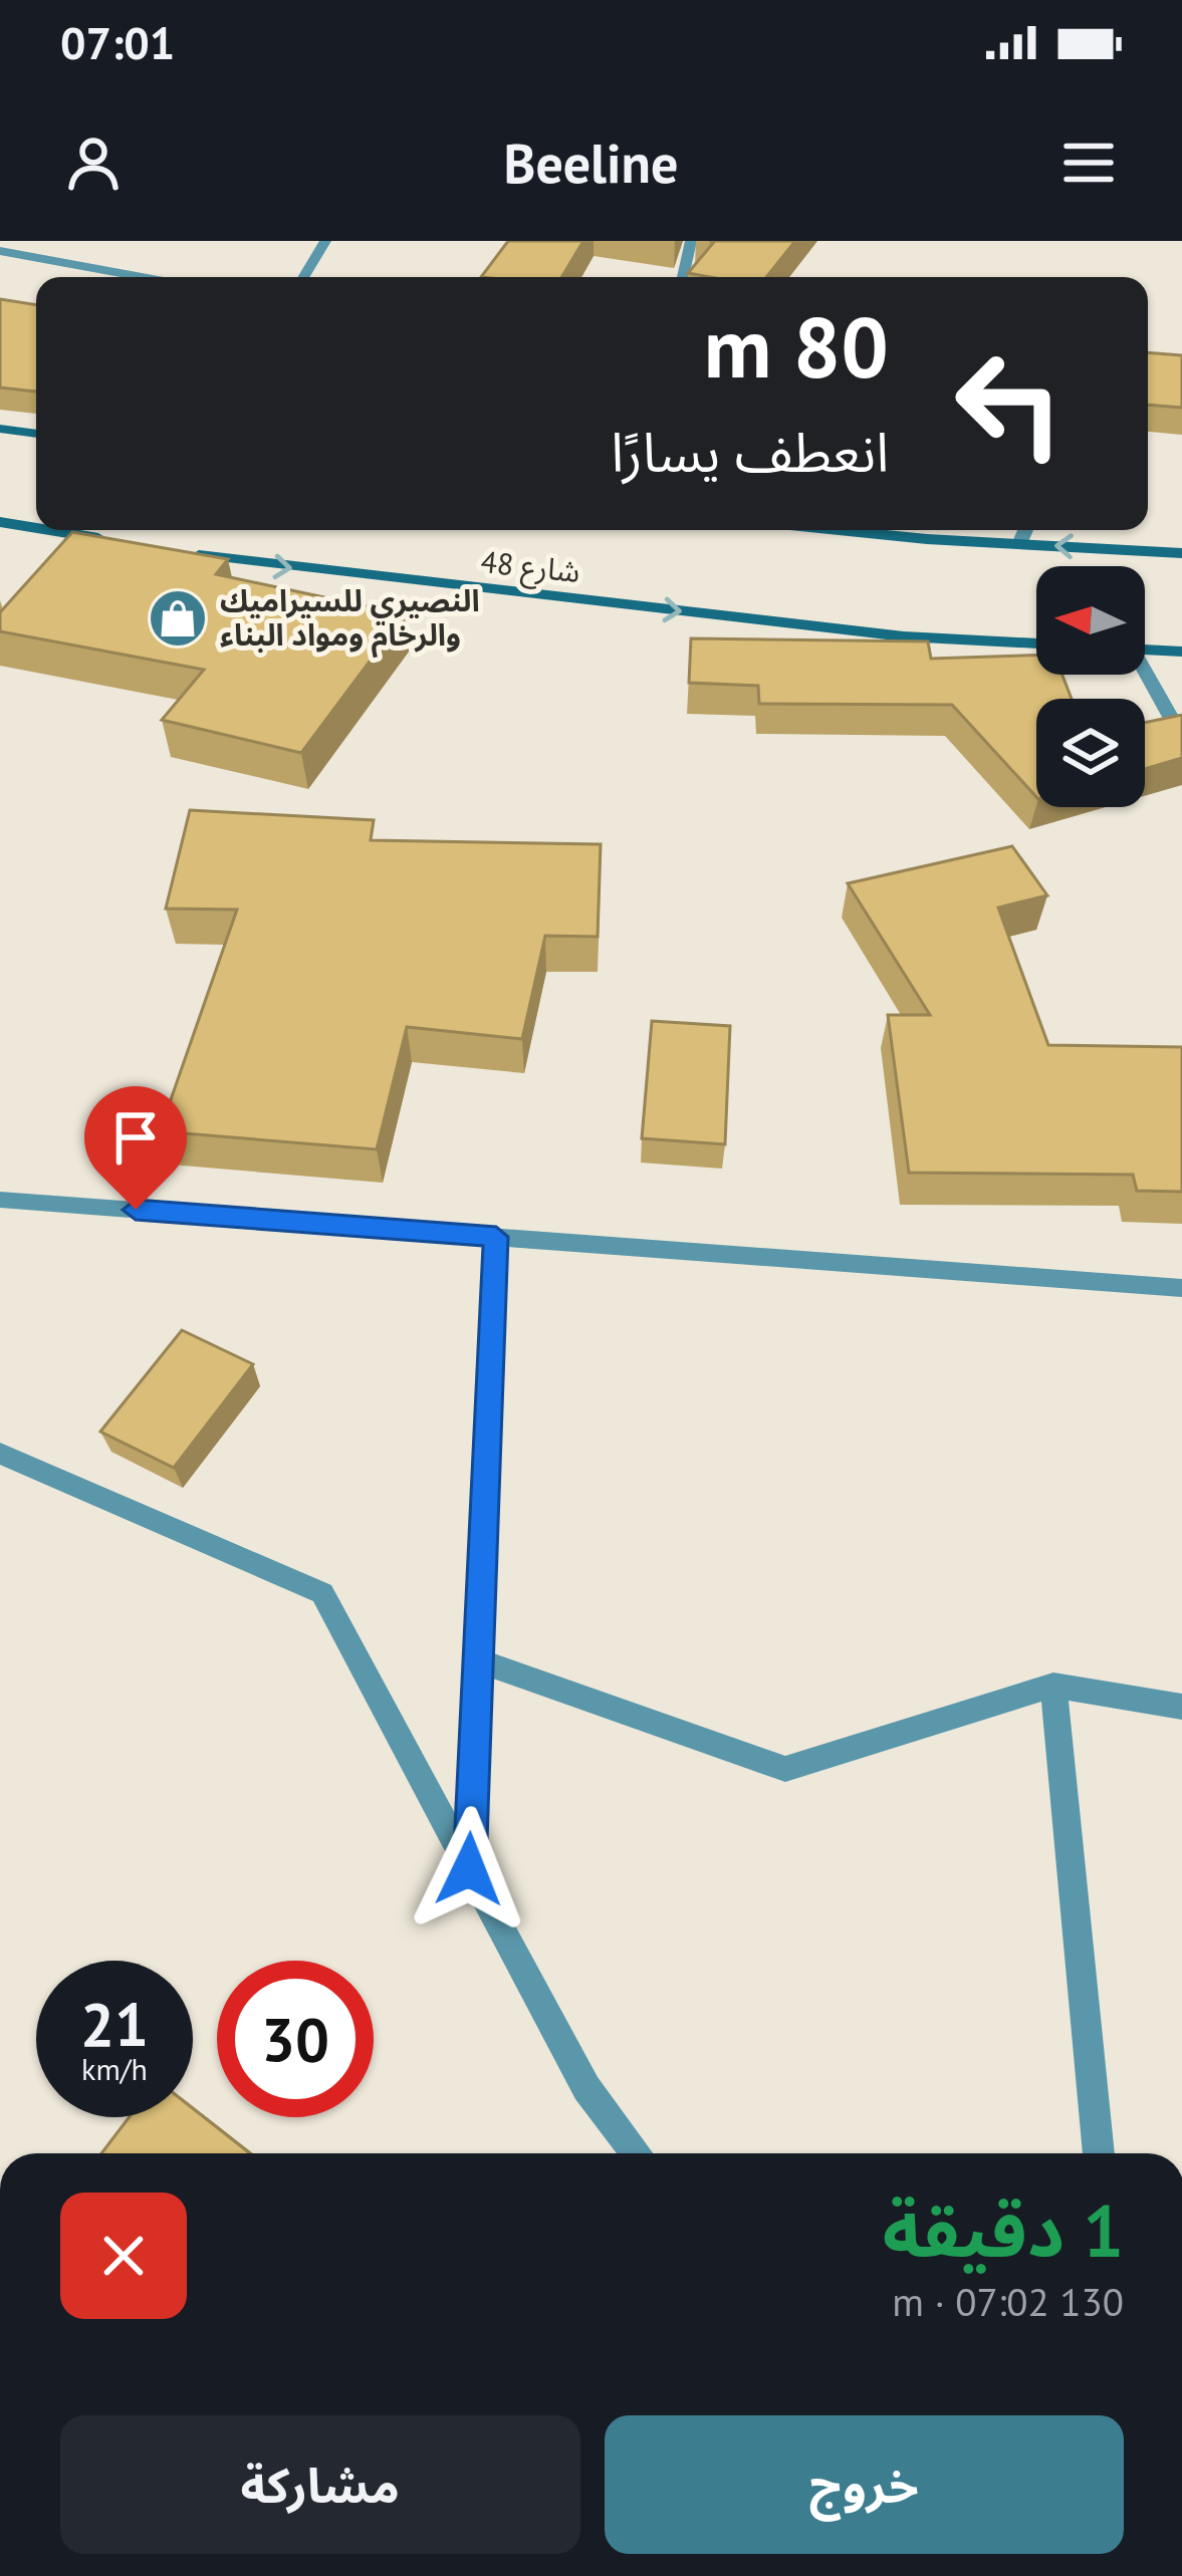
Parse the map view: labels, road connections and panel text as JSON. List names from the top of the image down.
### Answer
{
  "streets": {
    "main road": ["شارع 48"]
  },
  "one_way": ["شارع 48"],
  "places": {
    "shop": ["النصيري للسيراميك والرخام ومواد البناء"]
  },
  "north": "left",
  "page": {
    "status": "07:01",
    "header": "Beeline",
    "turn": ["80 m", "انعطف يسارًا"],
    "speed": "21 km/h",
    "limit": "30",
    "heading": ["1 دقيقة", "130 m · 07:02"],
    "buttons": ["خروج", "مشاركة"]
  }
}
